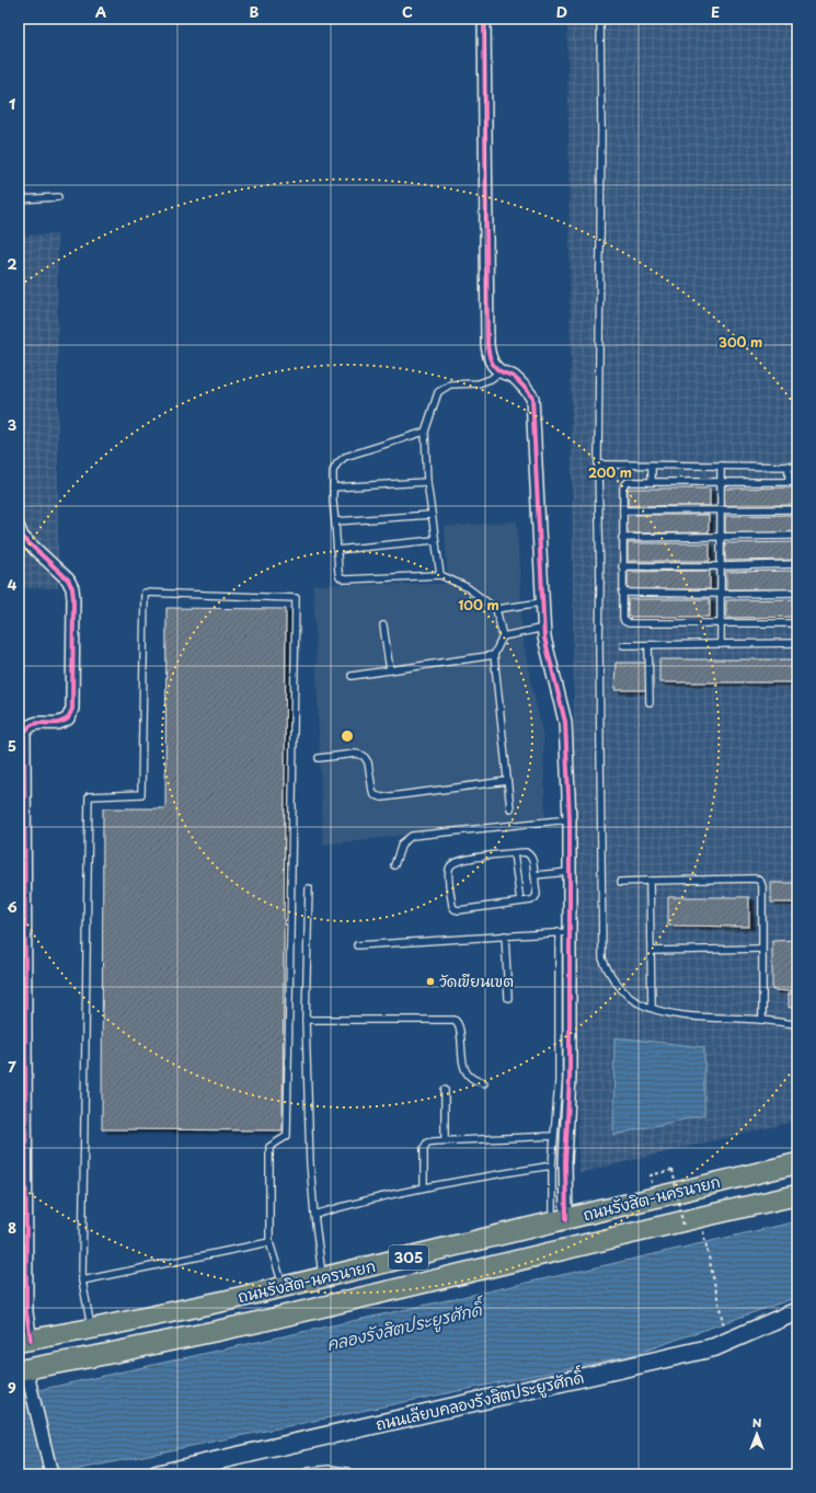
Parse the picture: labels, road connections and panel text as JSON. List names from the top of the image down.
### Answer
{
  "streets": {
    "main road": ["ถนนรังสิต-นครนายก", "305"],
    "street": ["ถนนเลียบคลองรังสิตประยูรศักดิ์"]
  },
  "water": ["คลองรังสิตประยูรศักดิ์"],
  "places": ["วัดเขียนเขต"],
  "north": "top",
  "grid": {
    "columns": [
      "A",
      "B",
      "C",
      "D",
      "E"
    ],
    "rows": [
      "1",
      "2",
      "3",
      "4",
      "5",
      "6",
      "7",
      "8",
      "9"
    ]
  },
  "rings": ["300 m", "200 m", "100 m"]
}
